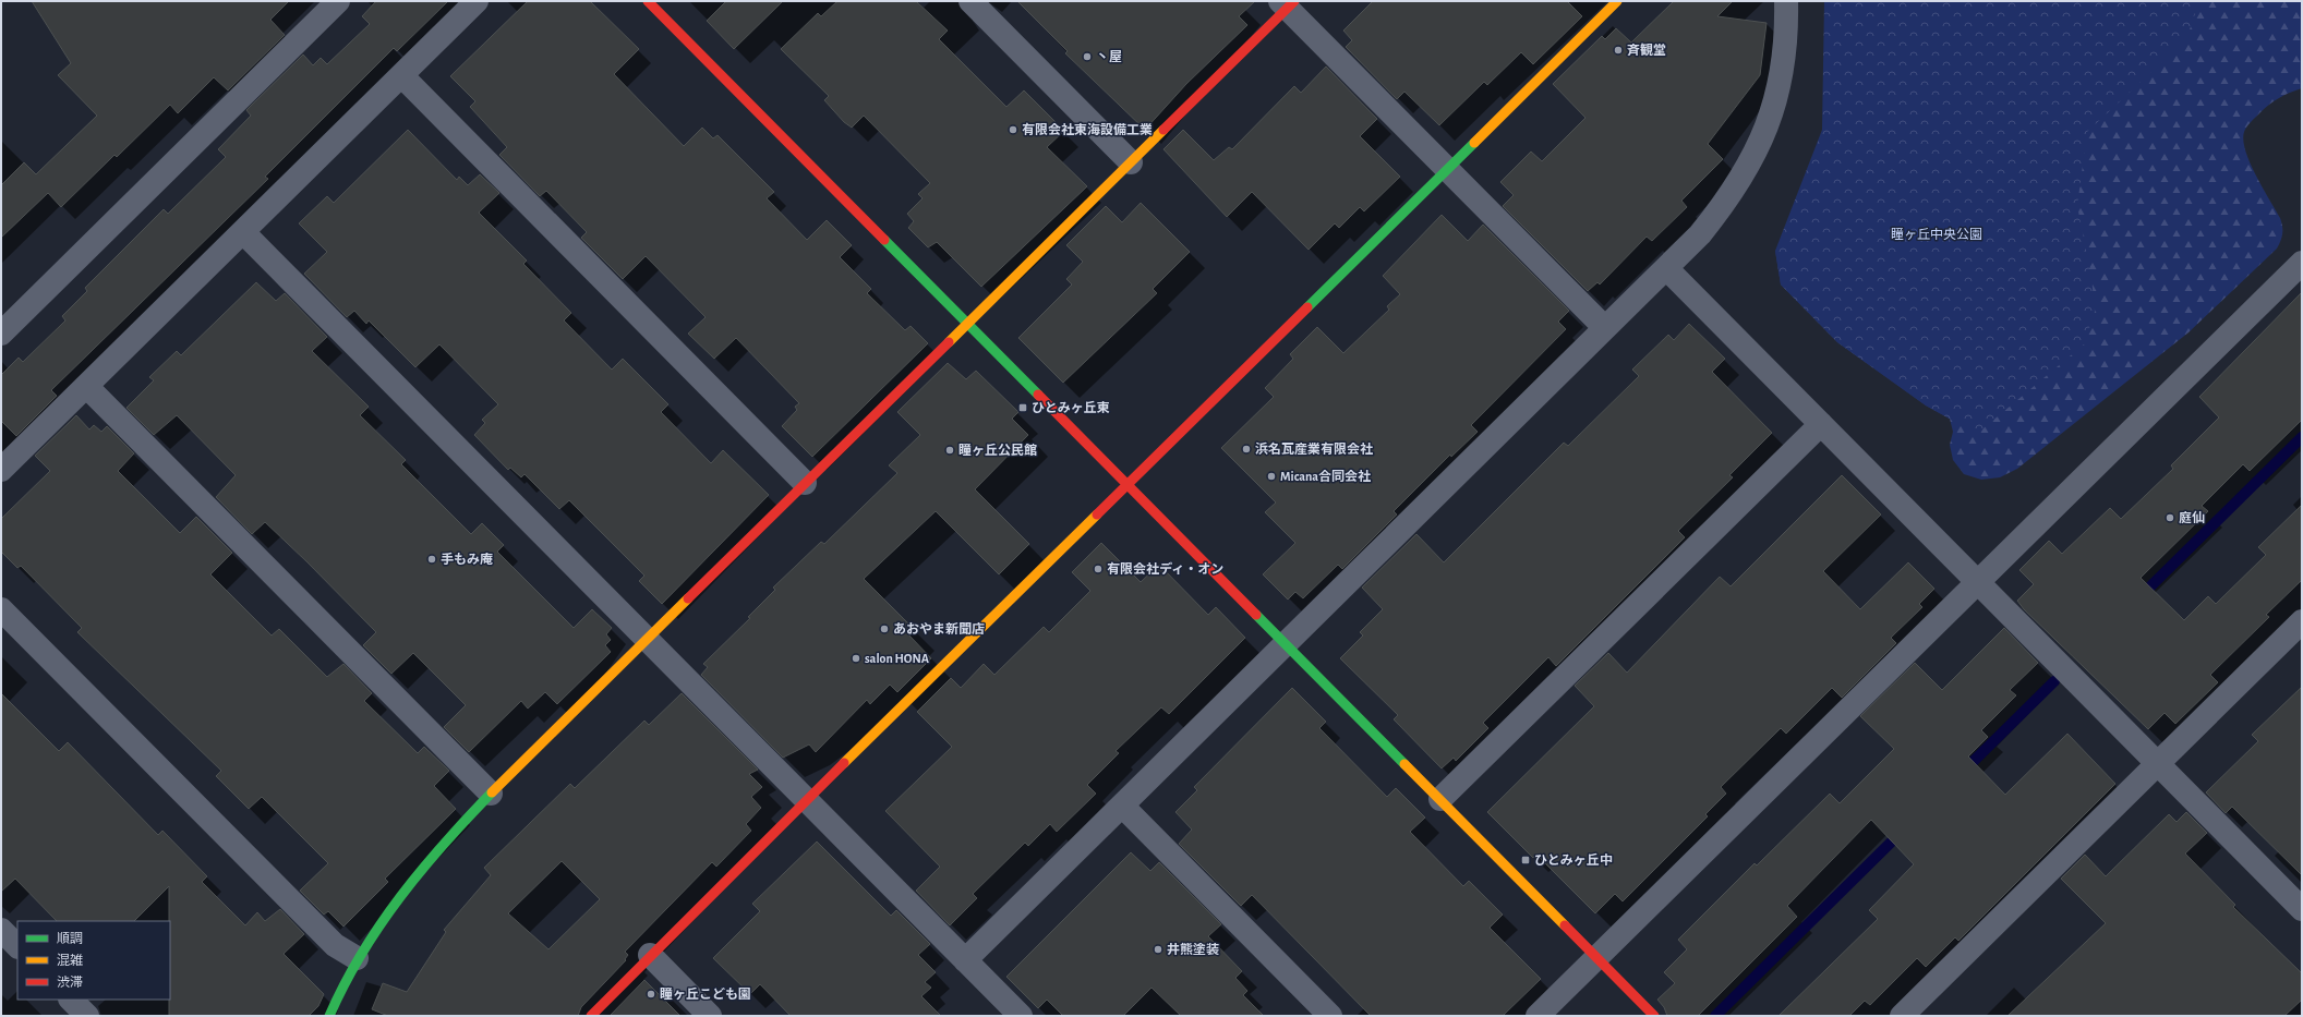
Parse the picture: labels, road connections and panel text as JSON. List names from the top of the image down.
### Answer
{
  "parks": ["瞳ヶ丘中央公園"],
  "places": {
    "other": [
      "斉観堂",
      "丶屋",
      "有限会社東海設備工業",
      "浜名瓦産業有限会社",
      "瞳ヶ丘公民館",
      "Micana合同会社",
      "庭仙",
      "手もみ庵",
      "有限会社ディ・オン",
      "あおやま新聞店",
      "salon HONA",
      "井熊塗装",
      "瞳ヶ丘こども園"
    ],
    "transit": ["ひとみヶ丘東", "ひとみヶ丘中"]
  },
  "legend": ["順調", "混雑", "渋滞"]
}
